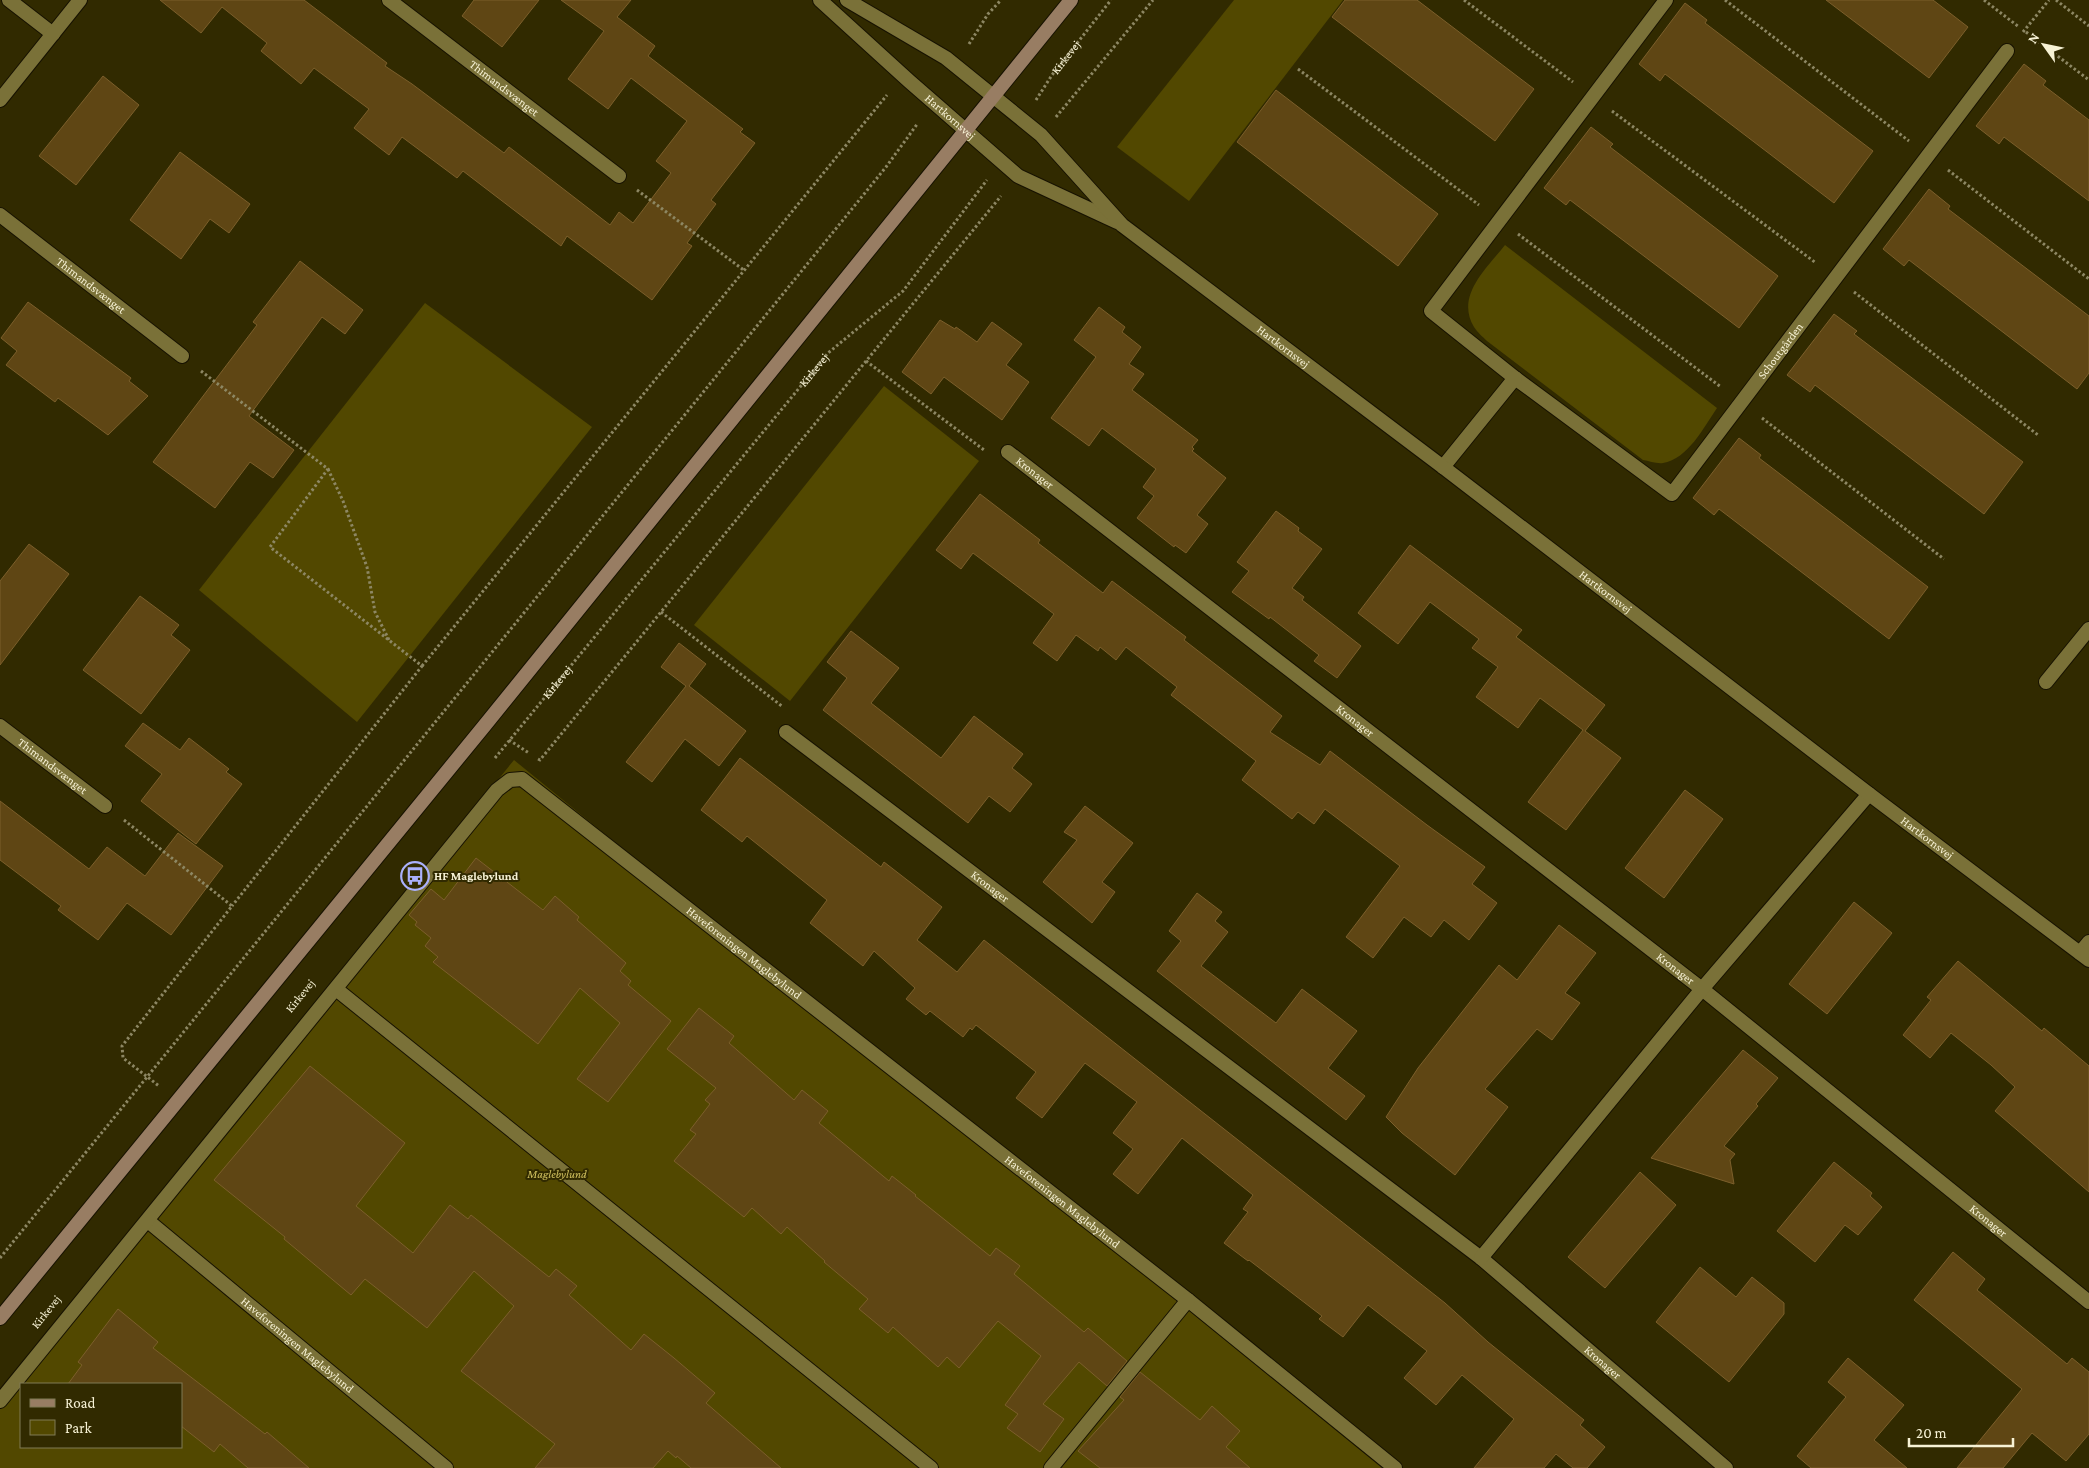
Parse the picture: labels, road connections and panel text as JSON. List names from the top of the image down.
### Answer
{
  "streets": {
    "street": [
      "Thimandsvænget",
      "Hartkornsvej",
      "Schoutgården",
      "Kronager",
      "Haveforeningen Maglebylund"
    ],
    "path": ["Kirkevej"]
  },
  "crossings": [
    ["Kirkevej", "Hartkornsvej"],
    ["Hartkornsvej", "Kronager"]
  ],
  "parks": ["Maglebylund"],
  "places": {
    "bus stop": ["HF Maglebylund"]
  },
  "legend": ["Road", "Park"],
  "scale_bar": "20 m",
  "north": "top left"
}
